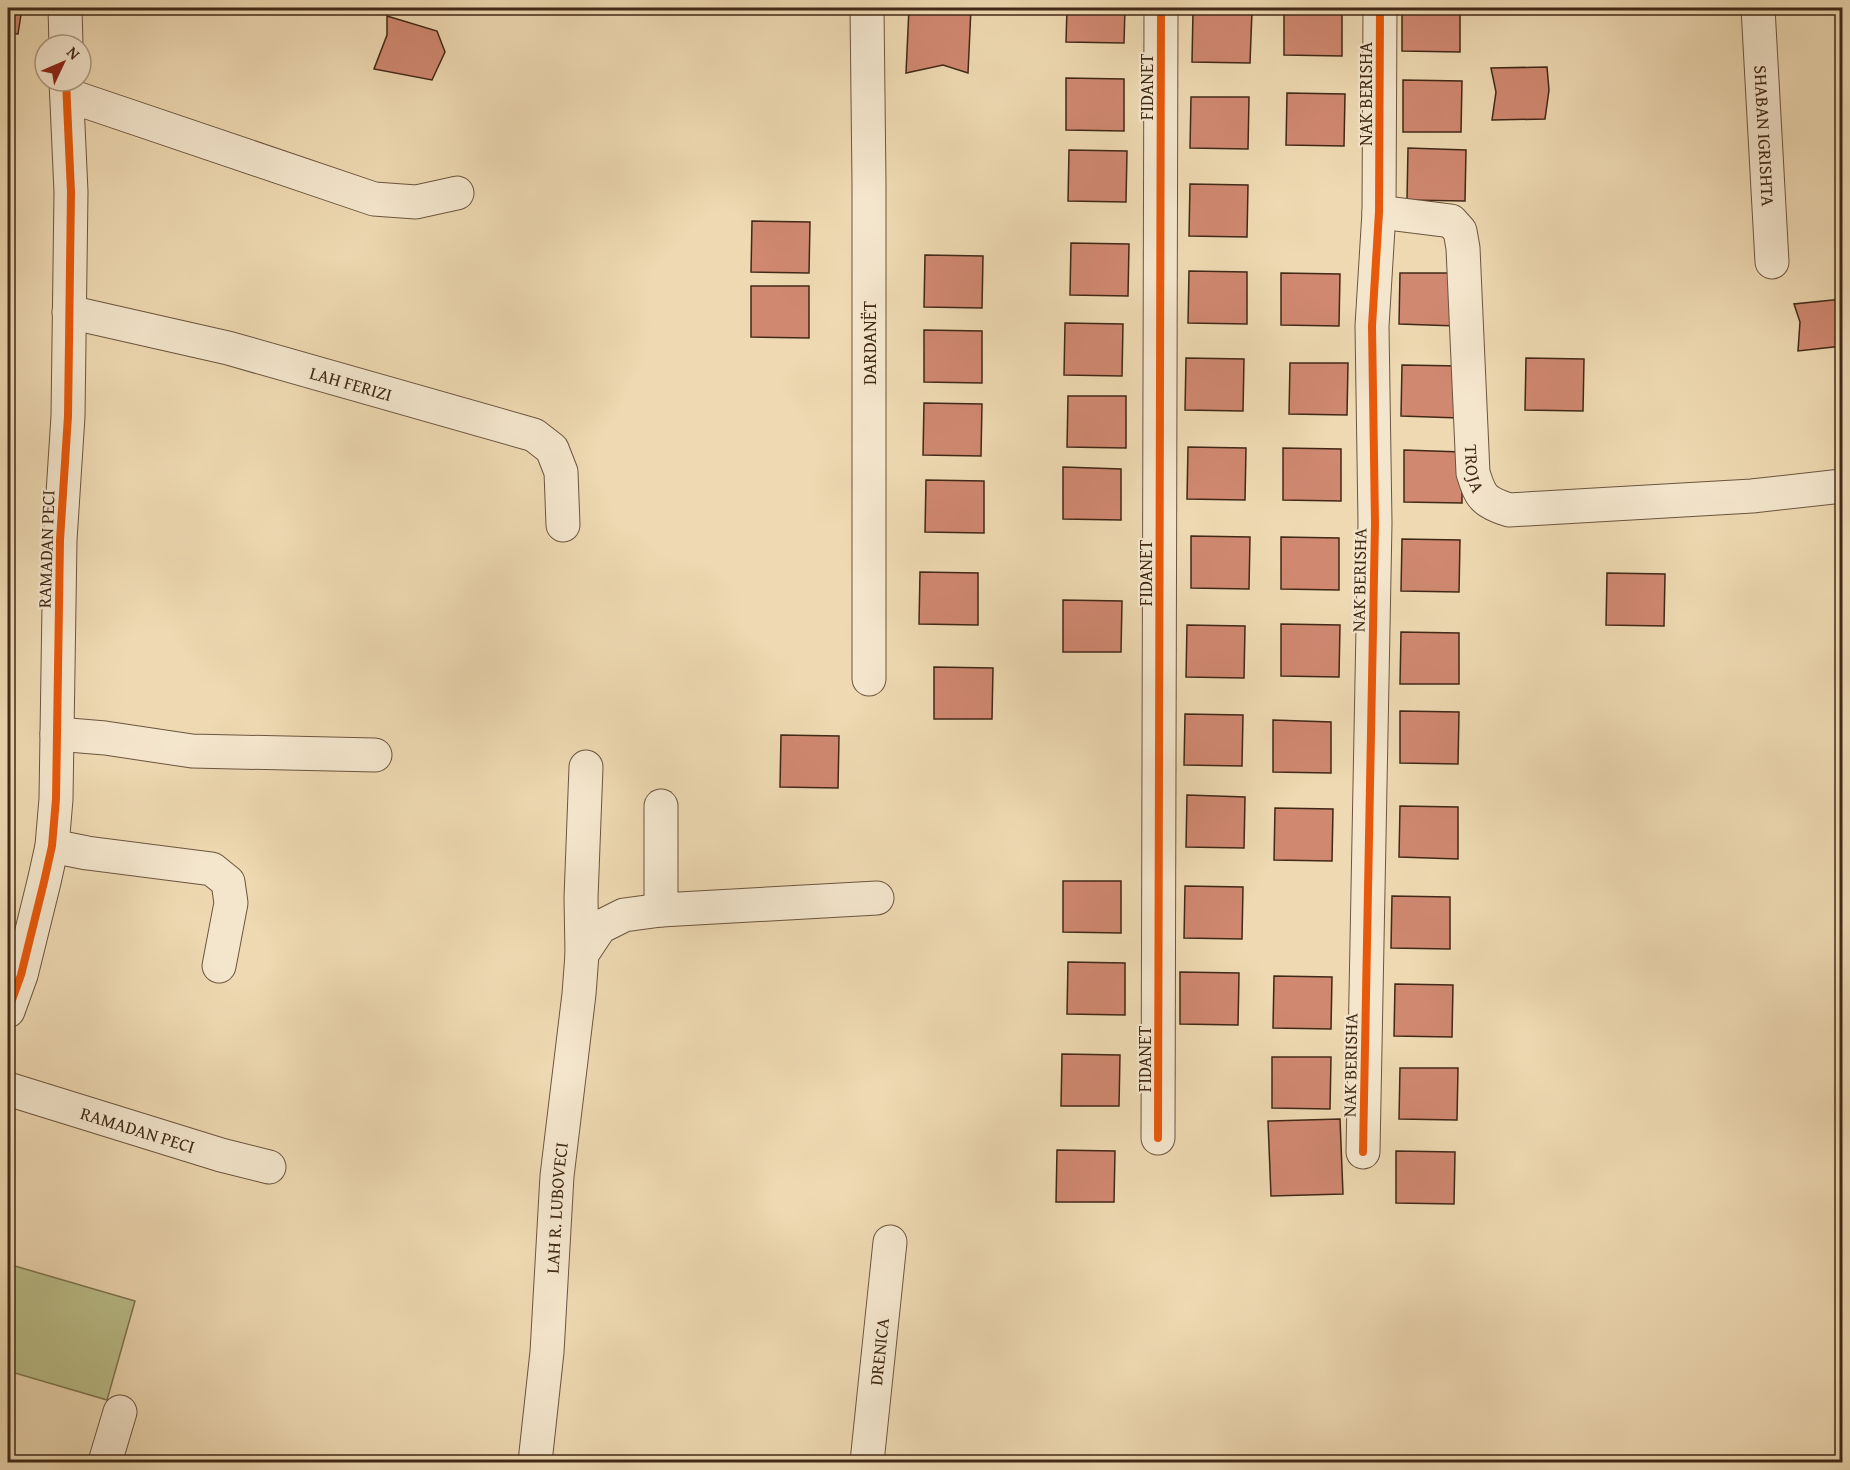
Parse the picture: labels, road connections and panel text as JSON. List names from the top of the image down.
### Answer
{
  "streets": {
    "street": [
      "FIDANET",
      "NAK BERISHA",
      "SHABAN IGRISHTA",
      "DARDANËT",
      "LAH FERIZI",
      "TROJA",
      "RAMADAN PECI",
      "LAH R. LUBOVECI",
      "DRENICA"
    ]
  },
  "crossings": [
    ["NAK BERISHA", "TROJA"],
    ["LAH FERIZI", "RAMADAN PECI"]
  ],
  "north": "top right"
}
